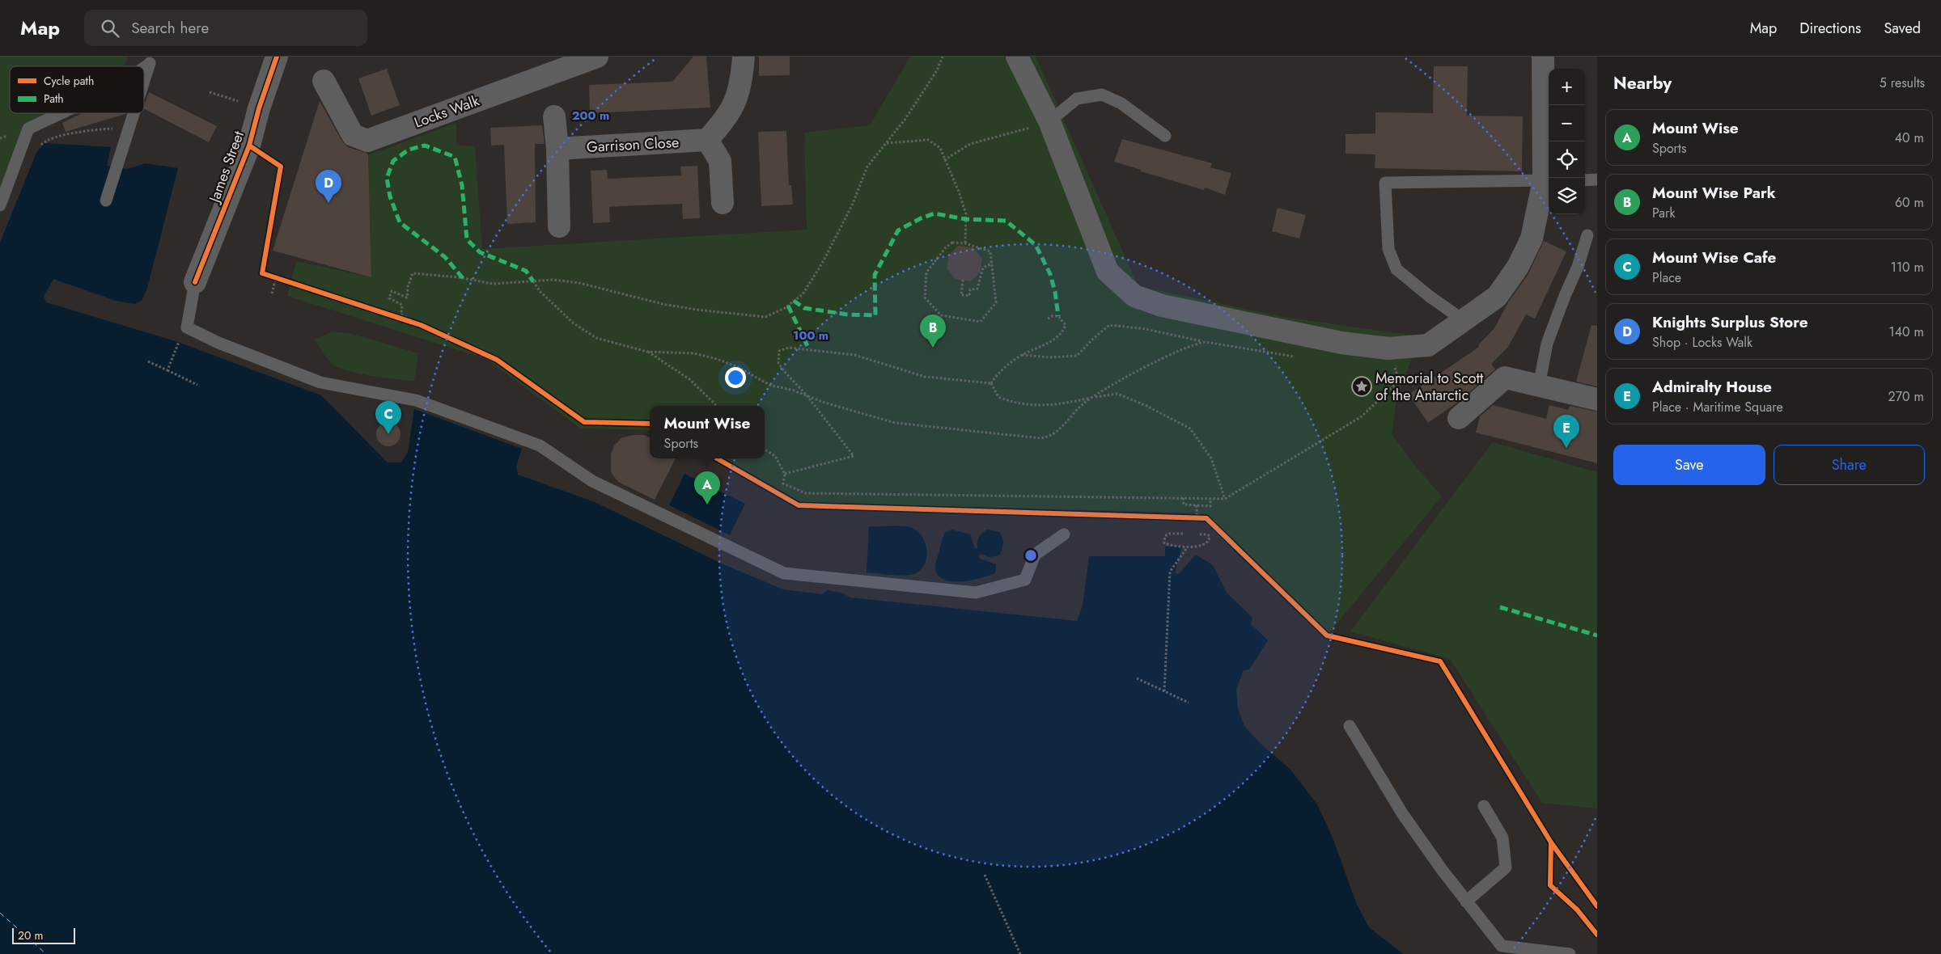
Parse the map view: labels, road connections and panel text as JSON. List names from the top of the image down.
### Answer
{
  "streets": {
    "street": ["Locks Walk", "Garrison Close", "James Street"]
  },
  "places": {
    "place": ["Memorial to Scott of the Antarctic"]
  },
  "legend": ["Cycle path", "Path"],
  "scale_bar": "20 m",
  "page": {
    "header": "Map",
    "search": "Search here",
    "nav": ["Map", "Directions", "Saved"],
    "heading": ["Nearby", "5 results"],
    "map_buttons": ["+", "−"],
    "list": [
      {
        "mark": "A",
        "name": "Mount Wise",
        "note": "Sports",
        "value": "40 m"
      },
      {
        "mark": "B",
        "name": "Mount Wise Park",
        "note": "Park",
        "value": "60 m"
      },
      {
        "mark": "C",
        "name": "Mount Wise Cafe",
        "note": "Place",
        "value": "110 m"
      },
      {
        "mark": "D",
        "name": "Knights Surplus Store",
        "note": "Shop · Locks Walk",
        "value": "140 m"
      },
      {
        "mark": "E",
        "name": "Admiralty House",
        "note": "Place · Maritime Square",
        "value": "270 m"
      }
    ],
    "pins": [
      "D",
      "B",
      "C",
      "E",
      "A"
    ],
    "popup": ["Mount Wise", "Sports"],
    "buttons": ["Save", "Share"],
    "scale": "20 m"
  },
  "rings": ["200 m", "100 m"]
}
